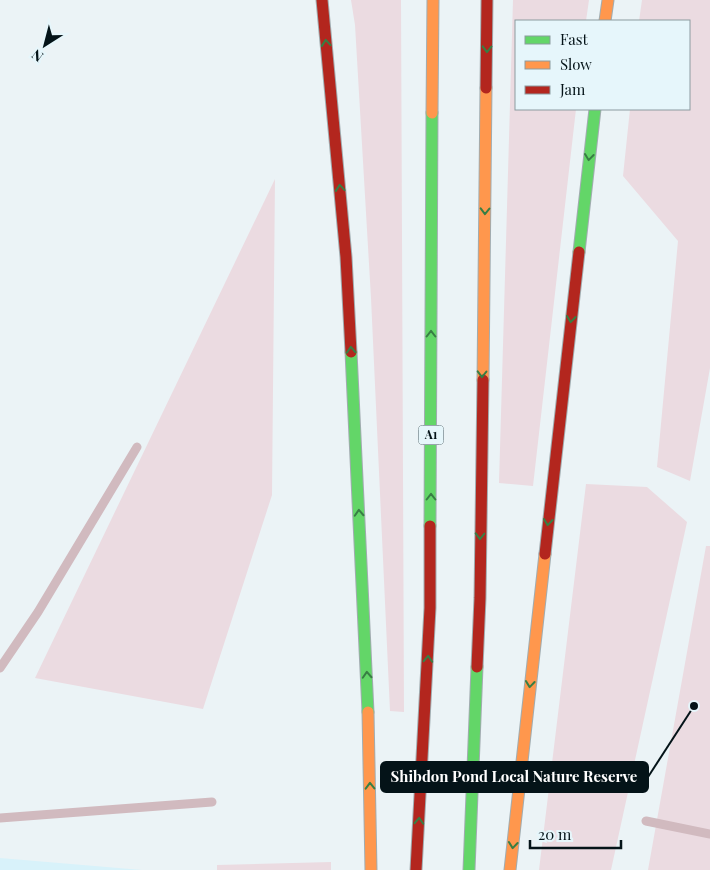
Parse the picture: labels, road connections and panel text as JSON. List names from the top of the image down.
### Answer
{
  "streets": {
    "highway": ["A1"]
  },
  "places": ["Shibdon Pond Local Nature Reserve"],
  "legend": ["Fast", "Slow", "Jam"],
  "scale_bar": "20 m",
  "north": "bottom left"
}
